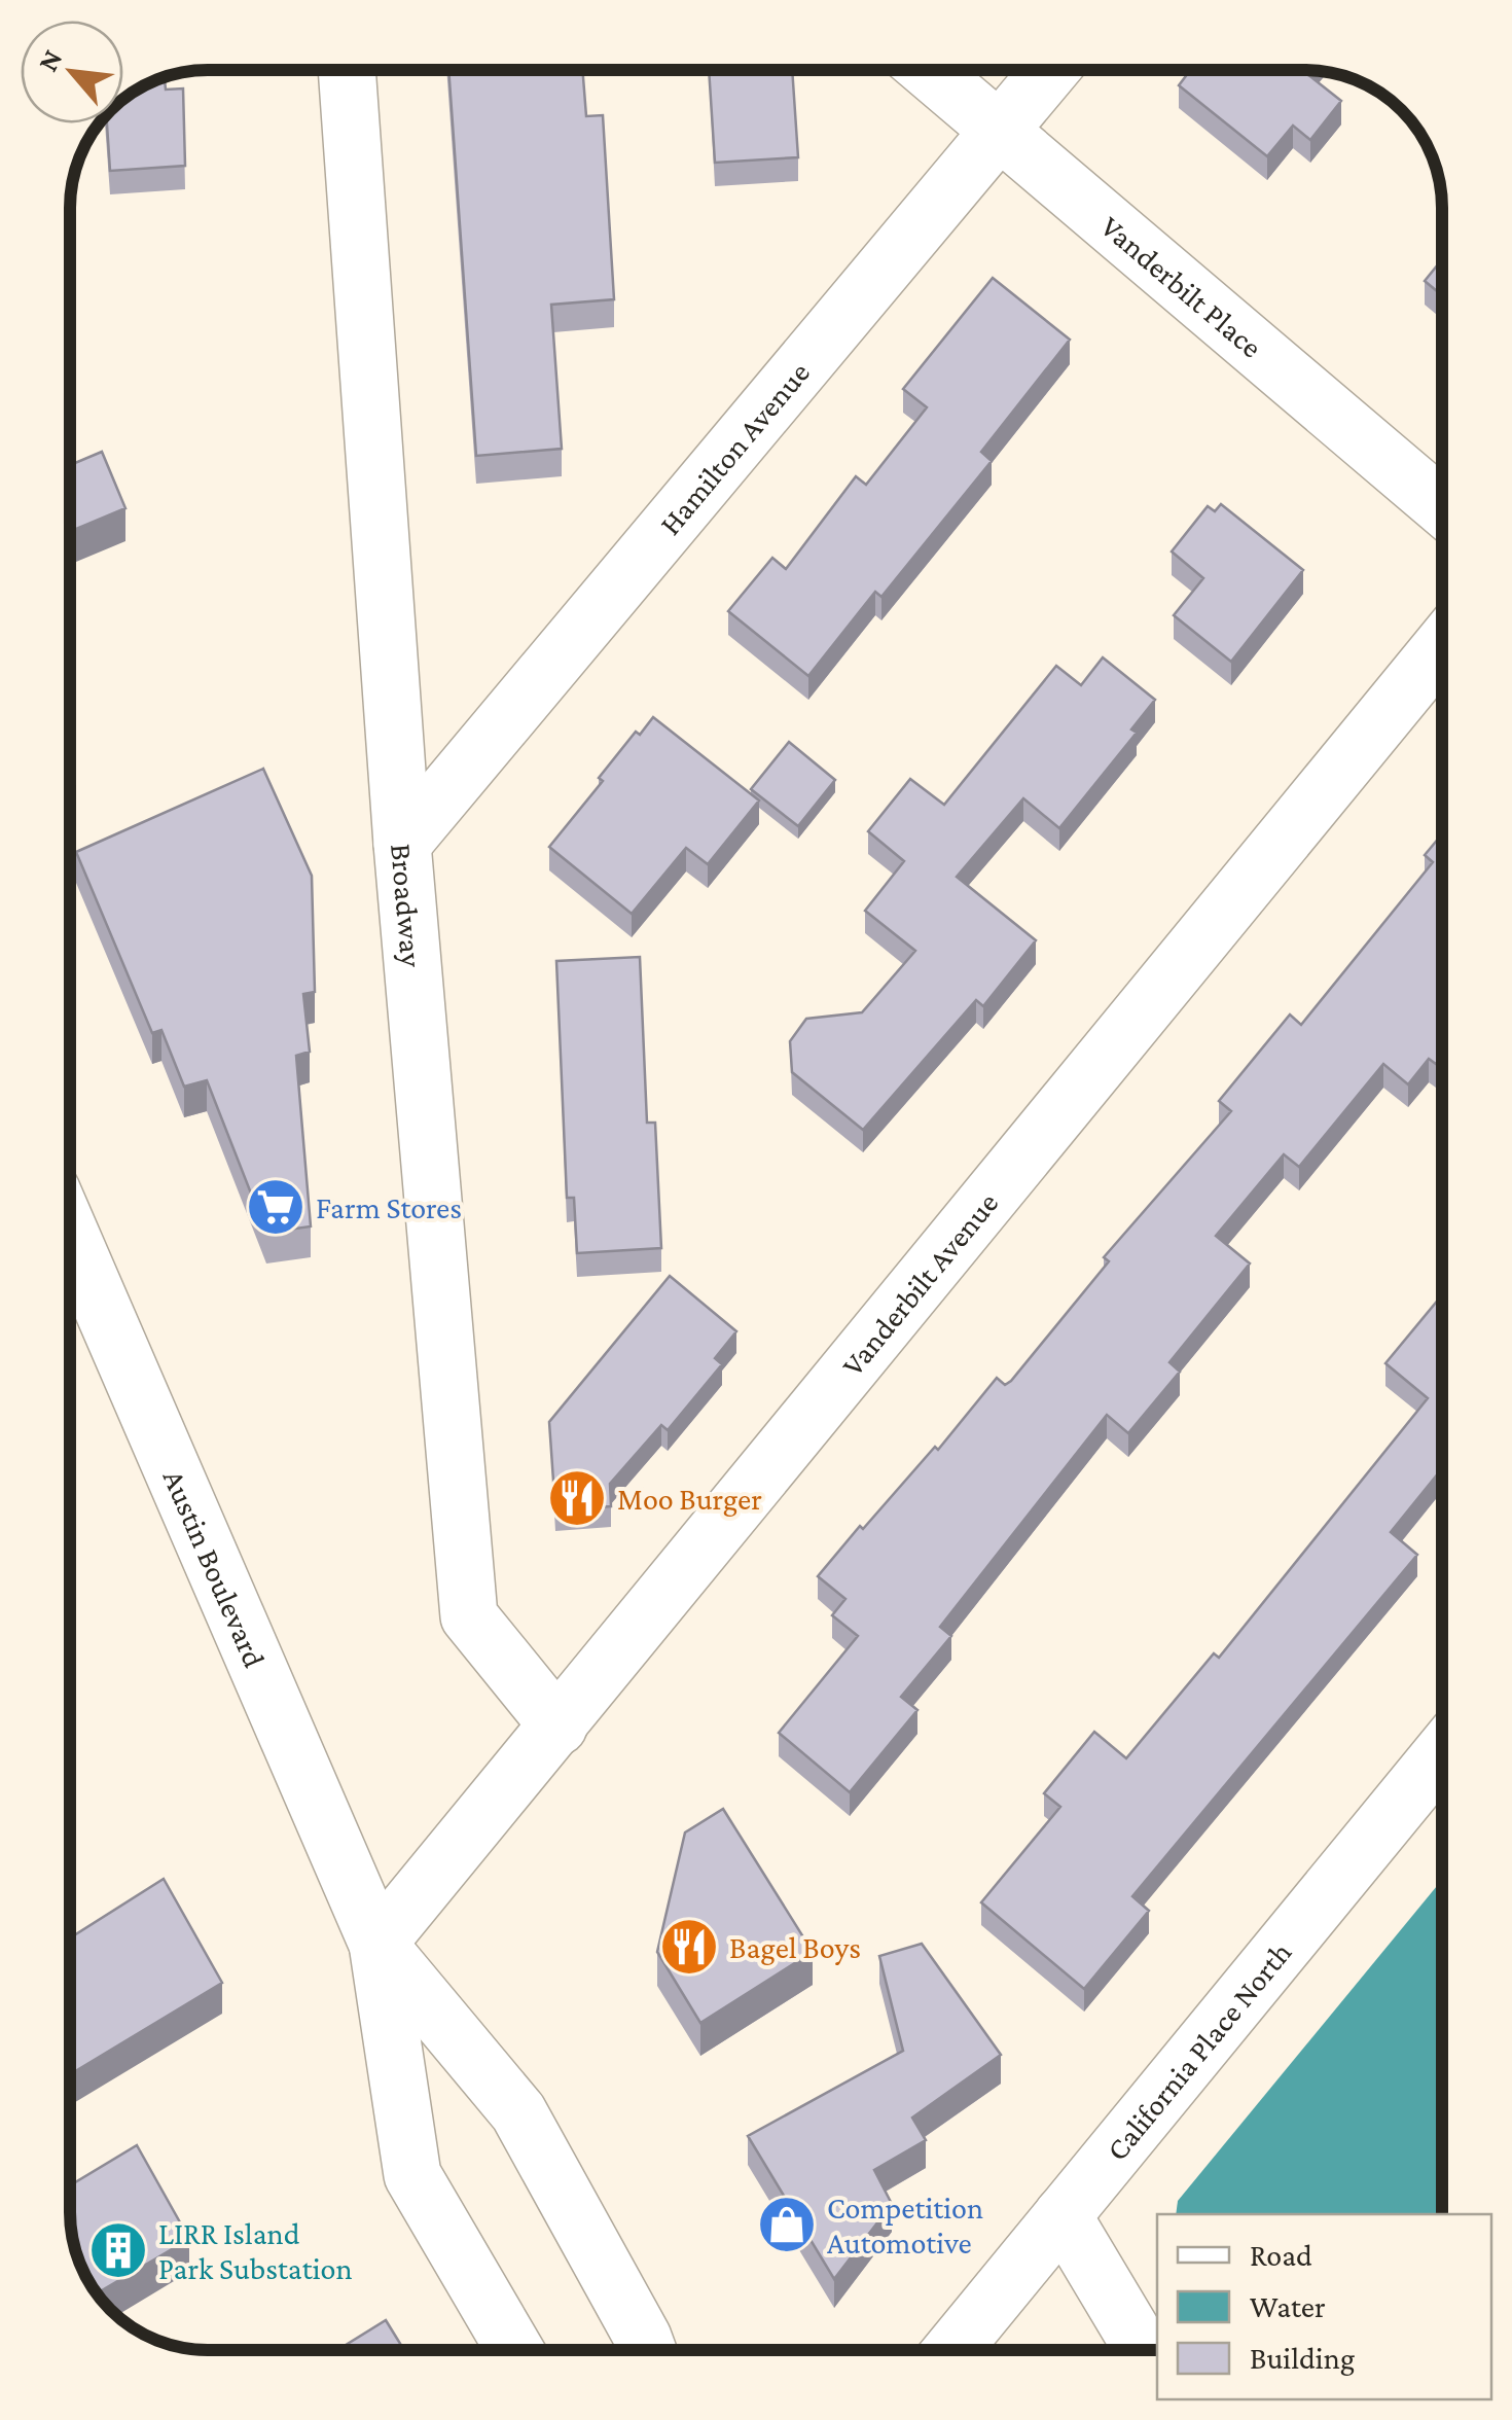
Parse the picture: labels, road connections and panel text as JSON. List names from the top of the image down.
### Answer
{
  "streets": {
    "street": [
      "Vanderbilt Place",
      "Hamilton Avenue",
      "Broadway",
      "Vanderbilt Avenue",
      "Austin Boulevard",
      "California Place North"
    ]
  },
  "crossings": [
    ["Vanderbilt Place", "Hamilton Avenue"],
    ["Hamilton Avenue", "Broadway"],
    ["Broadway", "Vanderbilt Avenue"],
    ["Vanderbilt Avenue", "Austin Boulevard"]
  ],
  "places": {
    "supermarket": ["Farm Stores"],
    "restaurant": ["Moo Burger", "Bagel Boys"],
    "shop": ["Competition Automotive"],
    "building": ["LIRR Island Park Substation"]
  },
  "legend": ["Road", "Water", "Building"],
  "north": "top left"
}
